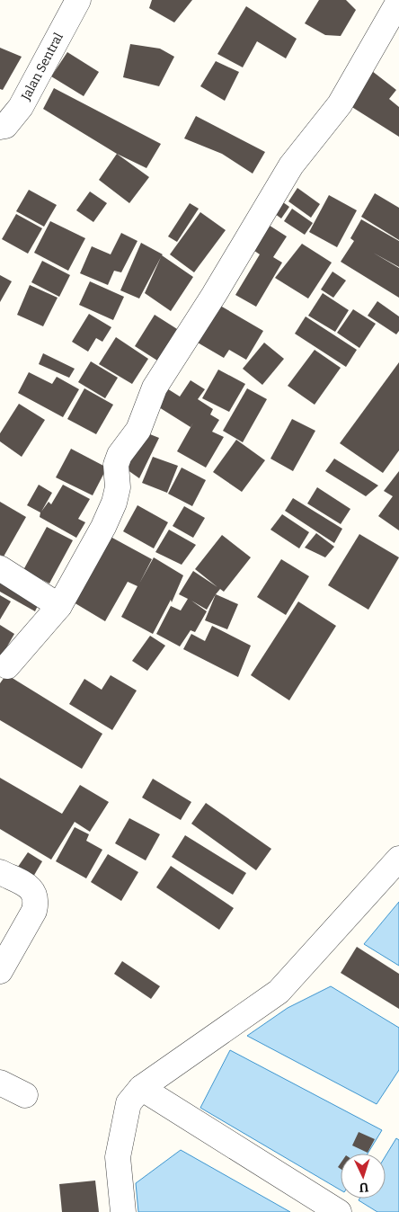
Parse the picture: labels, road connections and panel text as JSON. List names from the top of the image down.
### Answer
{
  "streets": {
    "street": ["Jalan Sentral"]
  },
  "north": "bottom"
}
